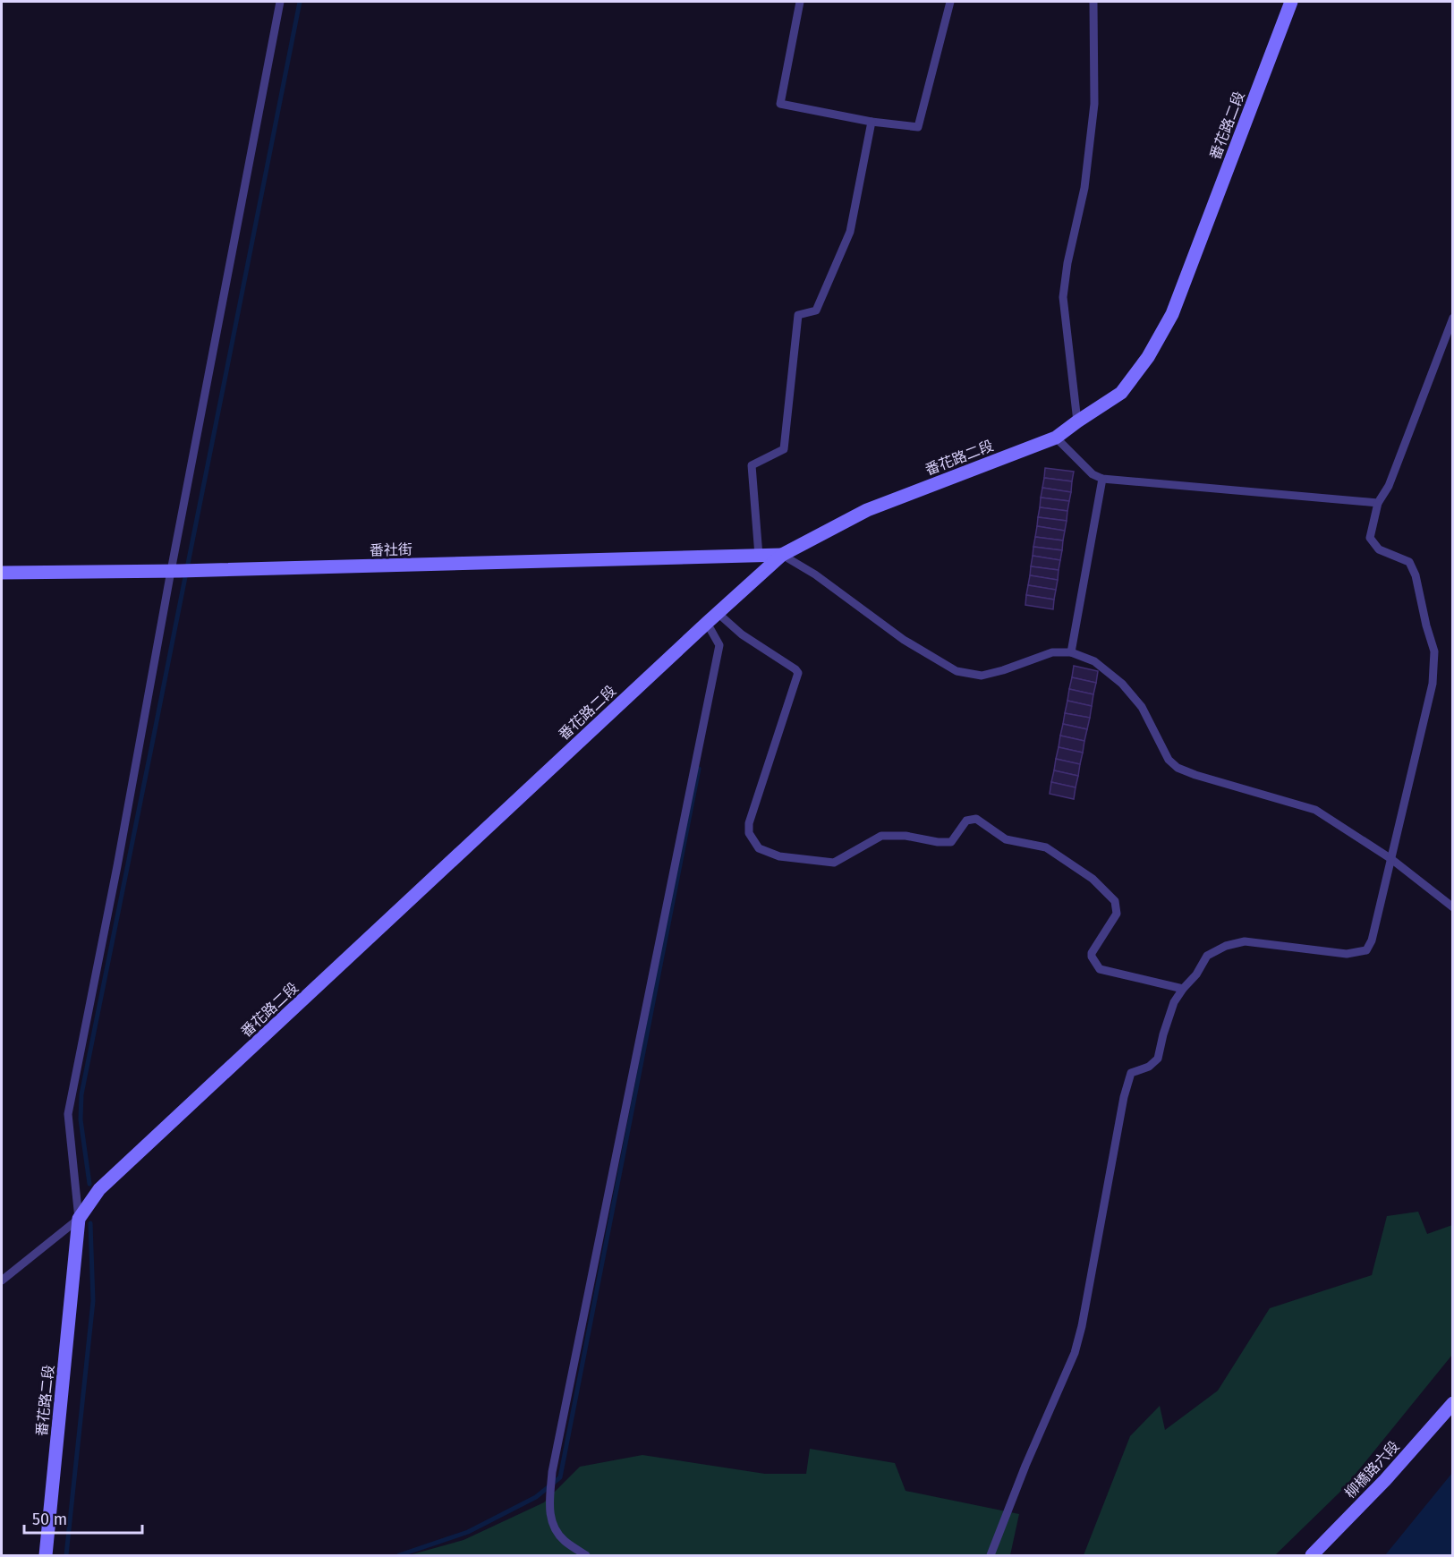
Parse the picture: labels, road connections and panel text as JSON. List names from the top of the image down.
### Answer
{
  "streets": {
    "main road": ["番花路二段", "番社街", "柳橋路六段"]
  },
  "crossings": [
    ["番花路二段", "番社街"]
  ],
  "scale_bar": "50 m"
}
